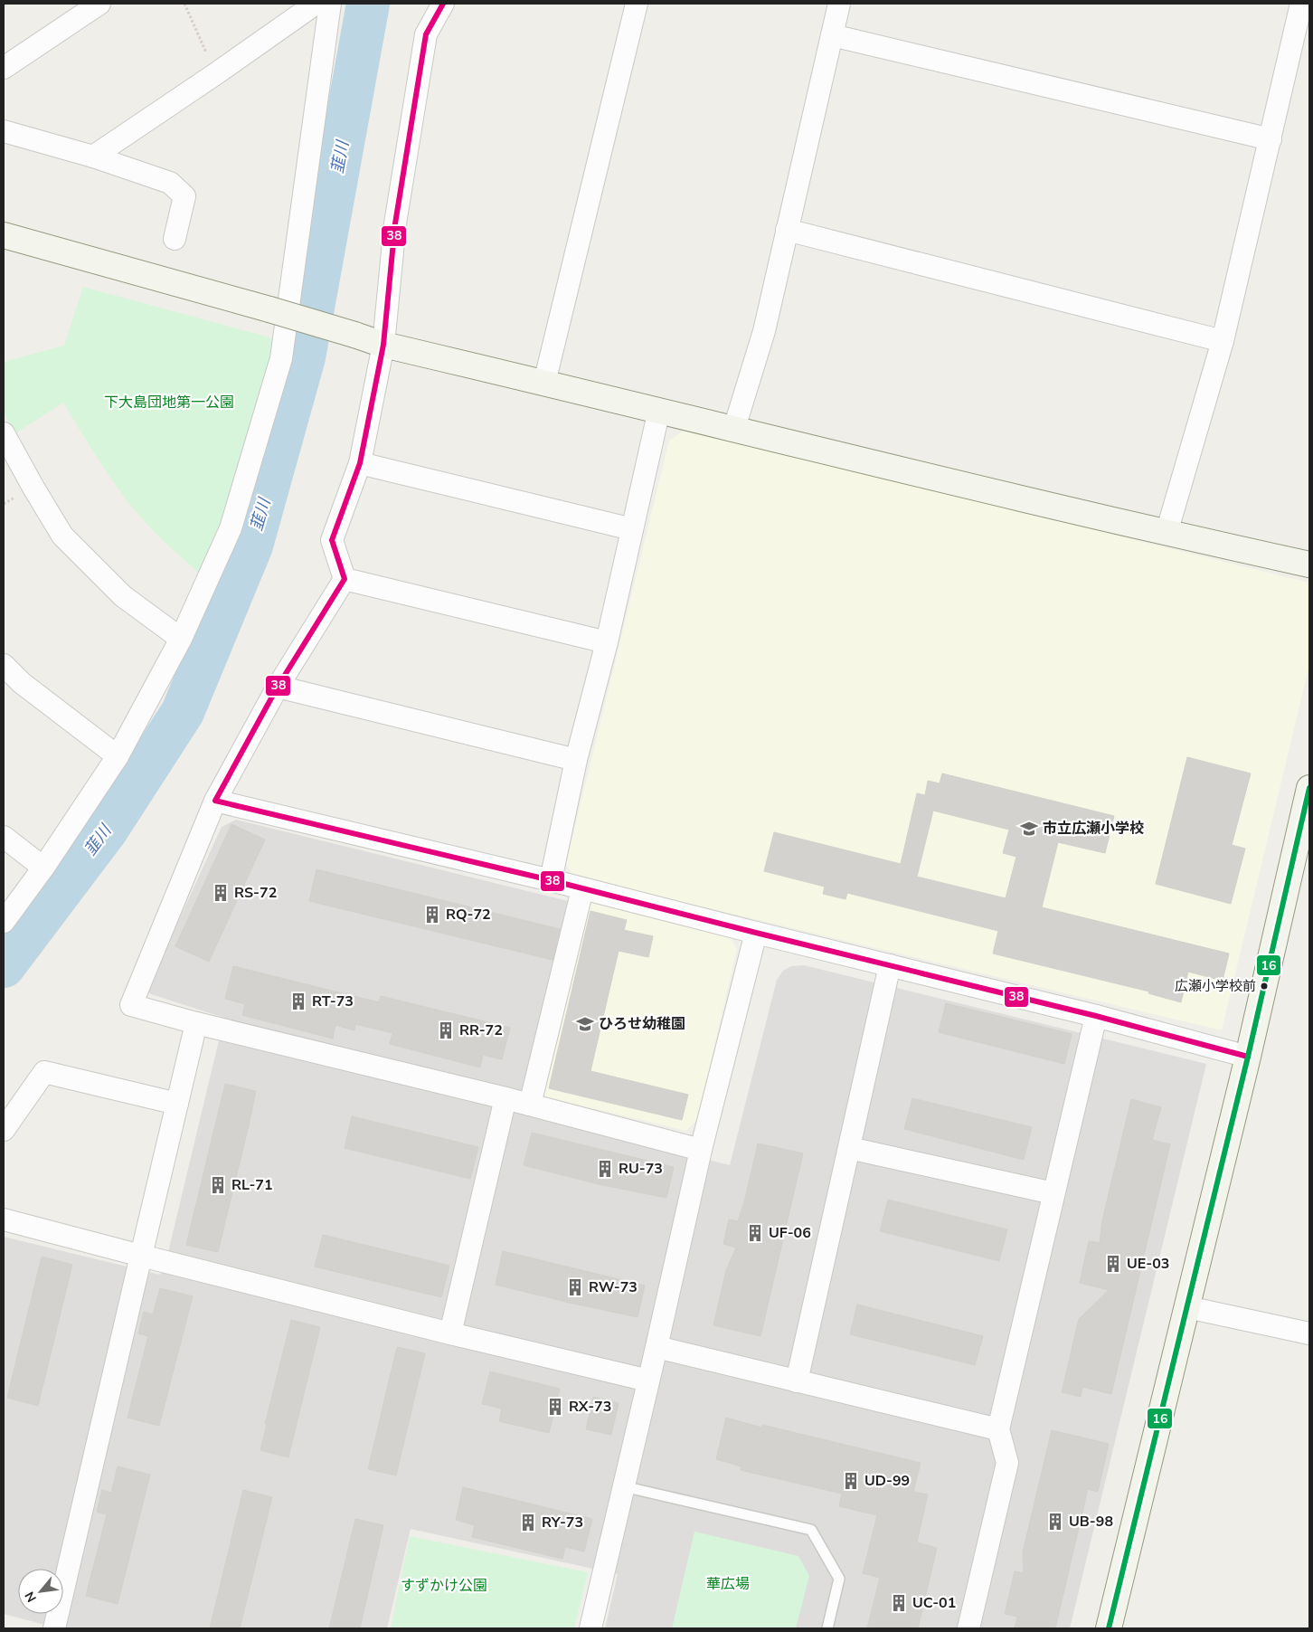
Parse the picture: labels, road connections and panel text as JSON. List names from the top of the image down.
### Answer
{
  "water": ["韮川"],
  "parks": ["下大島団地第一公園", "華広場", "すずかけ公園"],
  "places": {
    "school or university": ["市立広瀬小学校", "ひろせ幼稚園"],
    "building": [
      "RS-72",
      "RQ-72",
      "RT-73",
      "RR-72",
      "RU-73",
      "RL-71",
      "UF-06",
      "UE-03",
      "RW-73",
      "RX-73",
      "UD-99",
      "UB-98",
      "RY-73",
      "UC-01"
    ],
    "other": ["広瀬小学校前"]
  },
  "lines": ["transit line 38", "transit line 16"],
  "north": "bottom left"
}
